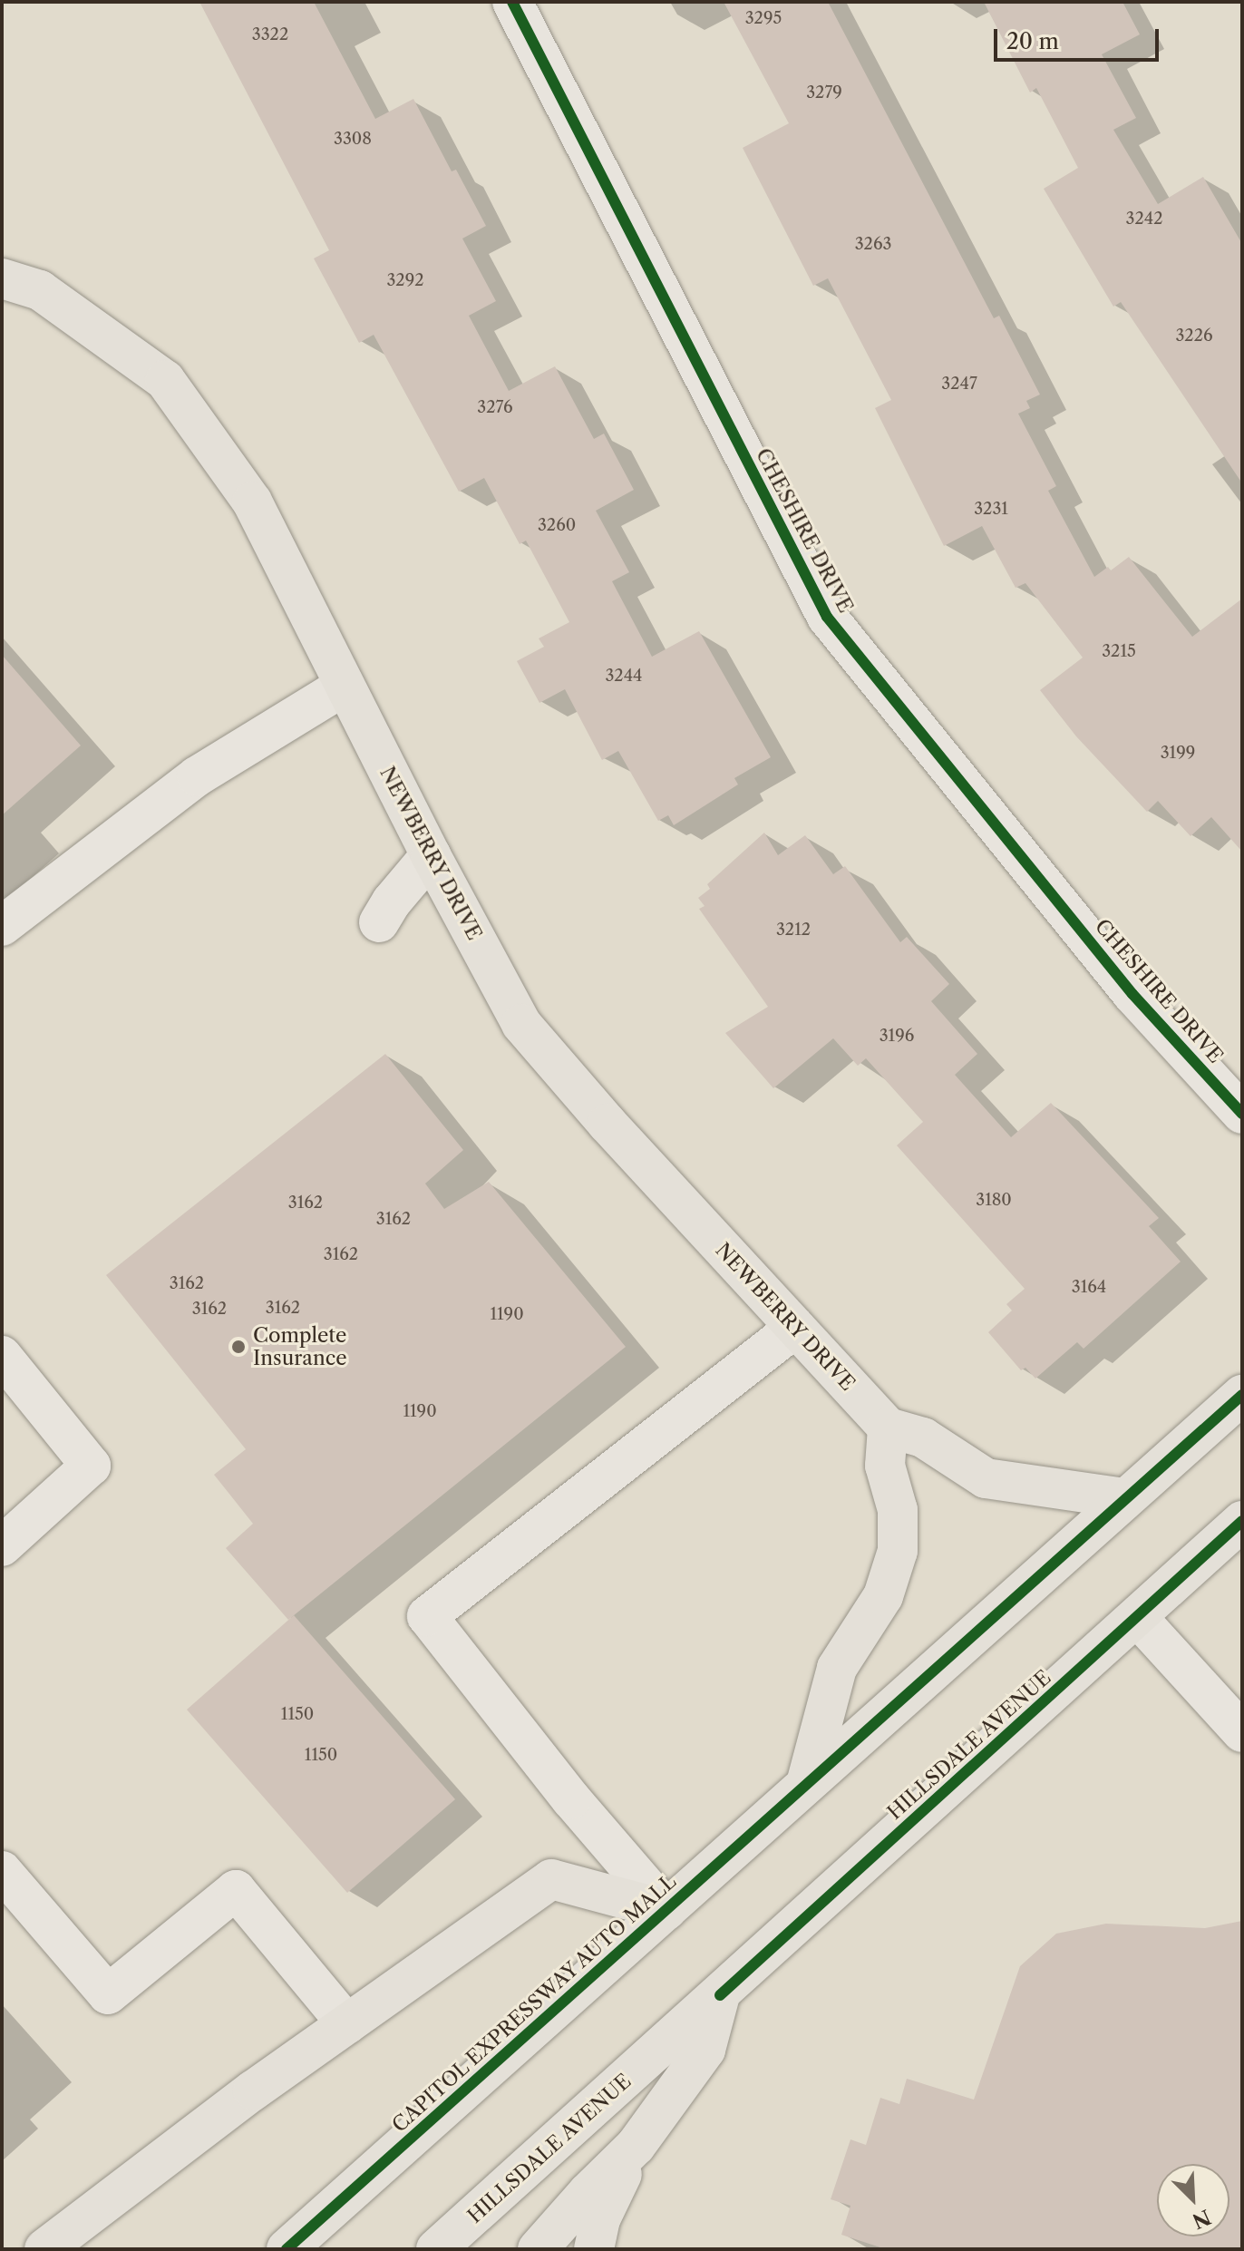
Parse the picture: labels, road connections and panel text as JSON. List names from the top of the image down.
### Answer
{
  "streets": {
    "main road": ["NEWBERRY DRIVE", "HILLSDALE AVENUE", "CAPITOL EXPRESSWAY AUTO MALL"],
    "street": ["CHESHIRE DRIVE"]
  },
  "places": ["Complete Insurance"],
  "house_numbers": [
    "3295",
    "3322",
    "3279",
    "3308",
    "3242",
    "3263",
    "3292",
    "3226",
    "3247",
    "3276",
    "3231",
    "3260",
    "3215",
    "3244",
    "3199",
    "3212",
    "3196",
    "3180",
    "3162",
    "3162",
    "3162",
    "3162",
    "3164",
    "3162",
    "3162",
    "1190",
    "1190",
    "1150",
    "1150"
  ],
  "scale_bar": "20 m",
  "north": "bottom right"
}
